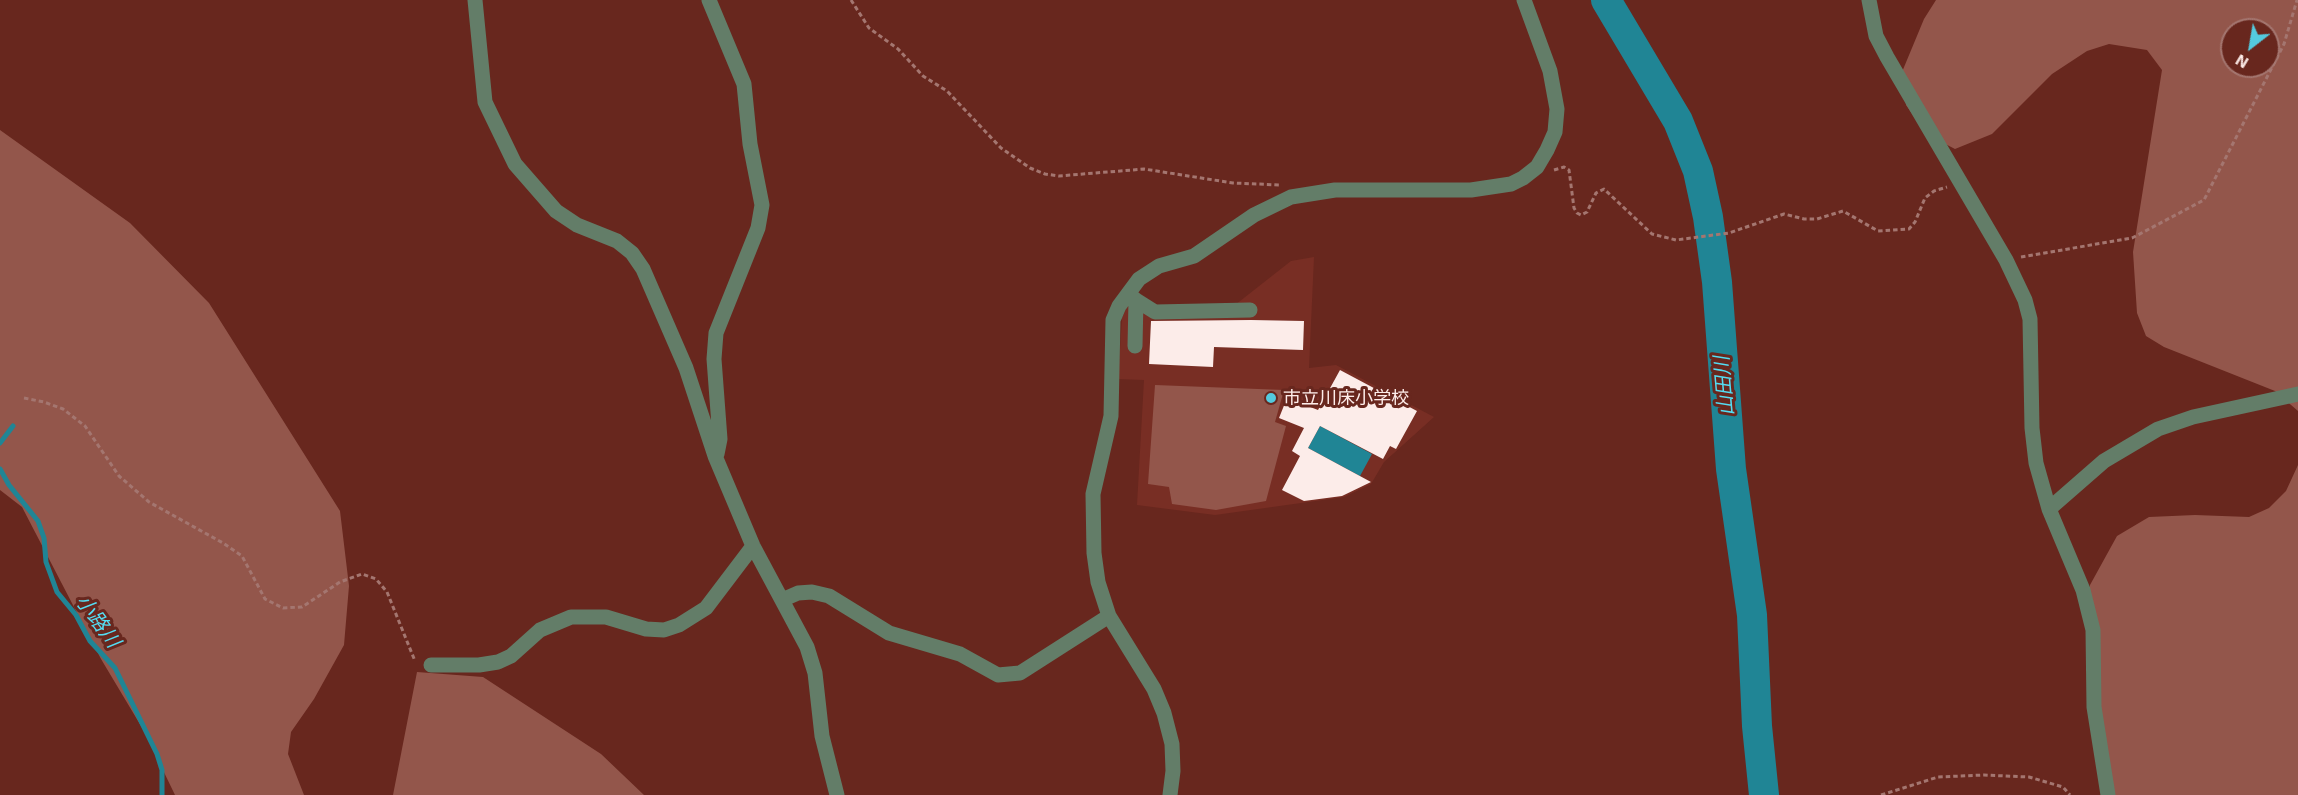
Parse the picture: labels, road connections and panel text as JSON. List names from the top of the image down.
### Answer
{
  "water": ["山田川", "小路川"],
  "places": ["市立川床小学校"],
  "north": "bottom left"
}
